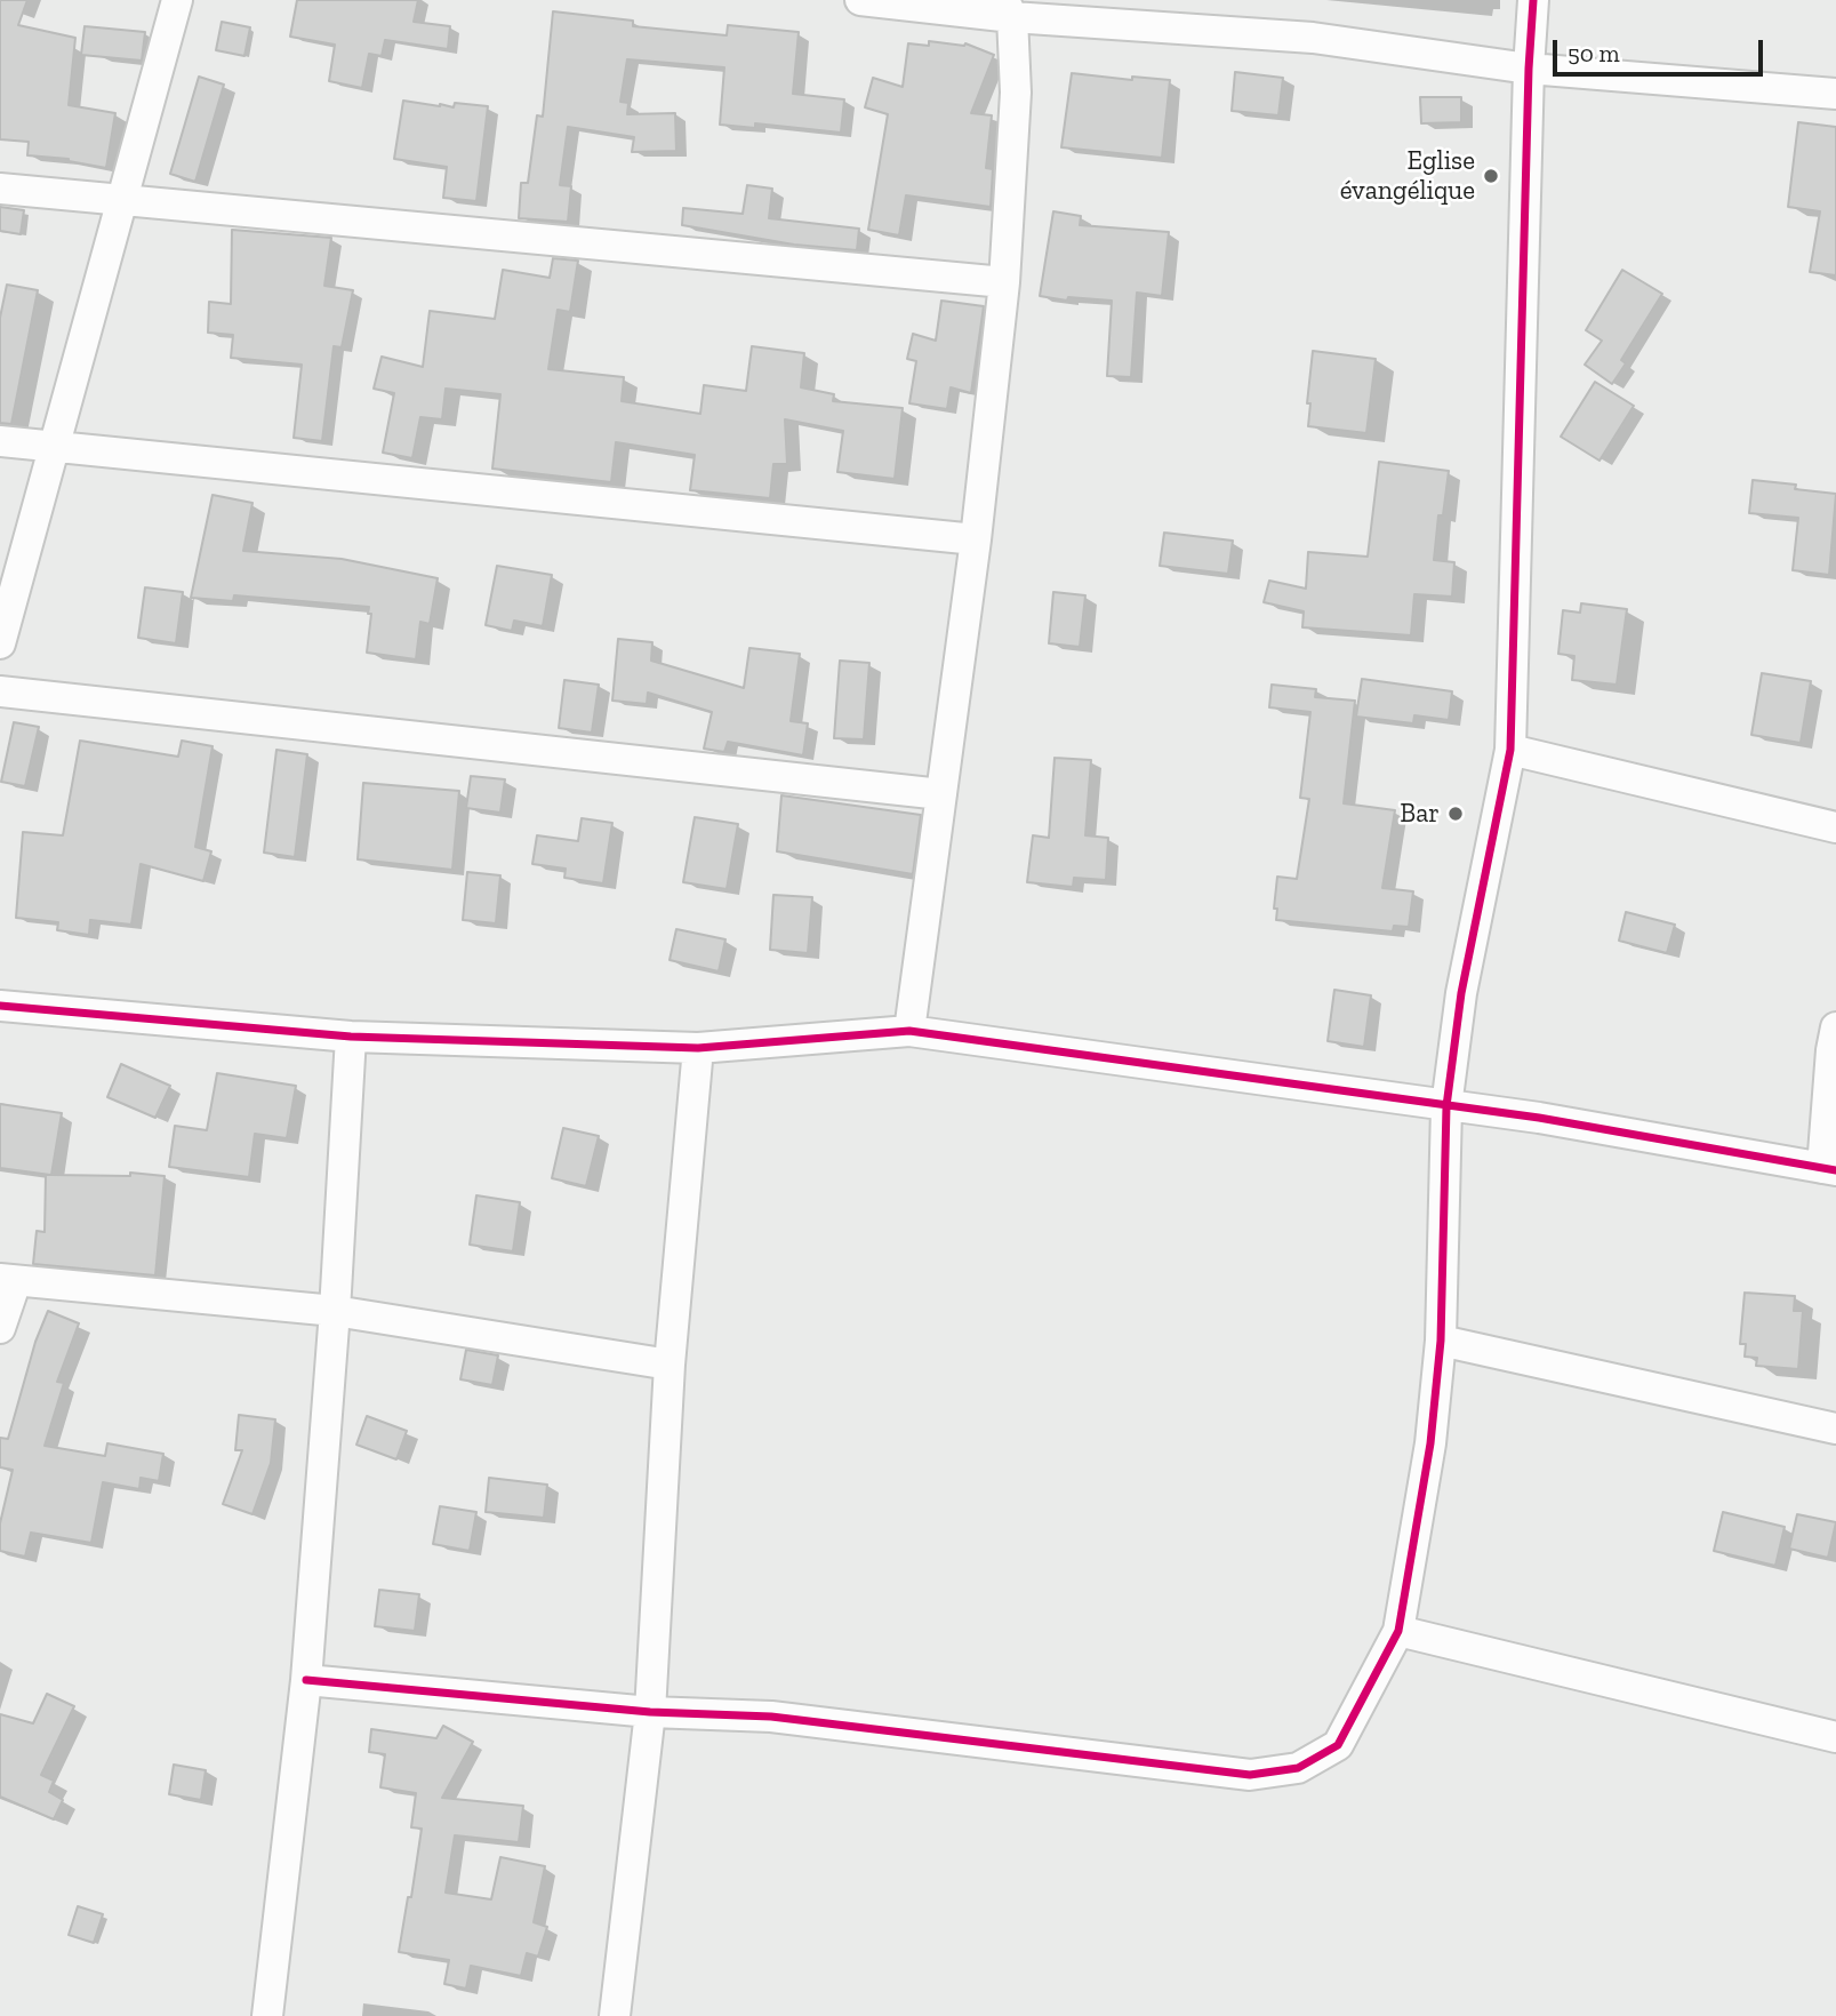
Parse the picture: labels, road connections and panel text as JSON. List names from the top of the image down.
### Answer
{
  "places": ["Eglise évangélique", "Bar"],
  "scale_bar": "50 m"
}
